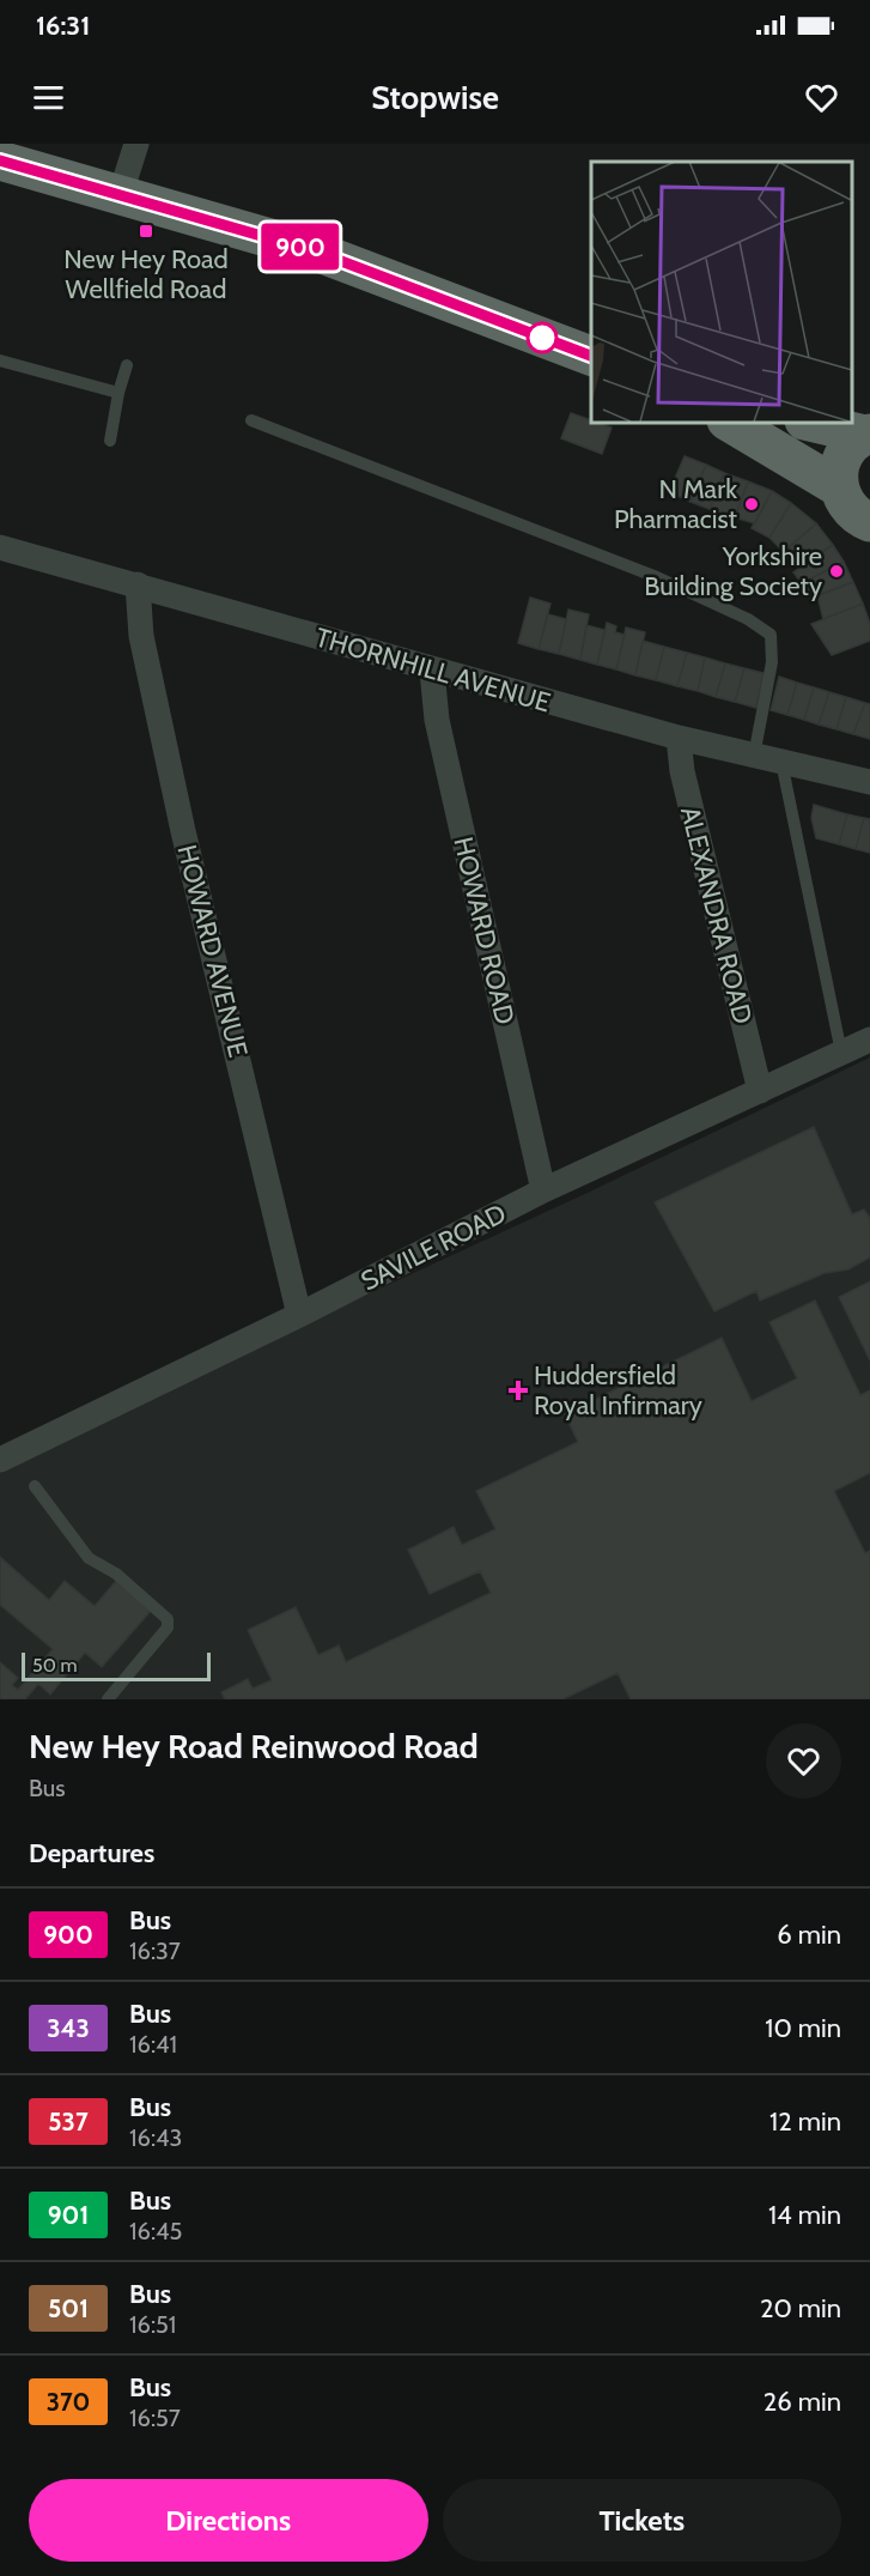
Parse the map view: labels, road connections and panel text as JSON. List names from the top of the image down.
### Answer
{
  "streets": {
    "street": [
      "THORNHILL AVENUE",
      "ALEXANDRA ROAD",
      "HOWARD ROAD",
      "HOWARD AVENUE",
      "SAVILE ROAD"
    ]
  },
  "crossings": [
    ["THORNHILL AVENUE", "ALEXANDRA ROAD"],
    ["THORNHILL AVENUE", "HOWARD ROAD"],
    ["THORNHILL AVENUE", "HOWARD AVENUE"],
    ["ALEXANDRA ROAD", "SAVILE ROAD"],
    ["HOWARD ROAD", "SAVILE ROAD"],
    ["HOWARD AVENUE", "SAVILE ROAD"]
  ],
  "places": {
    "transit": ["New Hey Road Wellfield Road"],
    "other": ["N Mark Pharmacist", "Yorkshire Building Society"],
    "health": ["Huddersfield Royal Infirmary"]
  },
  "lines": ["bus line 900"],
  "scale_bar": "50 m",
  "page": {
    "status": "16:31",
    "header": "Stopwise",
    "on_map": "900",
    "scale": "50 m",
    "heading": [
      ["New Hey Road Reinwood Road", "Bus"],
      "Departures"
    ],
    "list": [
      {
        "mark": "900",
        "name": "Bus",
        "note": "16:37",
        "value": "6 min"
      },
      {
        "mark": "343",
        "name": "Bus",
        "note": "16:41",
        "value": "10 min"
      },
      {
        "mark": "537",
        "name": "Bus",
        "note": "16:43",
        "value": "12 min"
      },
      {
        "mark": "901",
        "name": "Bus",
        "note": "16:45",
        "value": "14 min"
      },
      {
        "mark": "501",
        "name": "Bus",
        "note": "16:51",
        "value": "20 min"
      },
      {
        "mark": "370",
        "name": "Bus",
        "note": "16:57",
        "value": "26 min"
      }
    ],
    "buttons": ["Directions", "Tickets"]
  }
}
